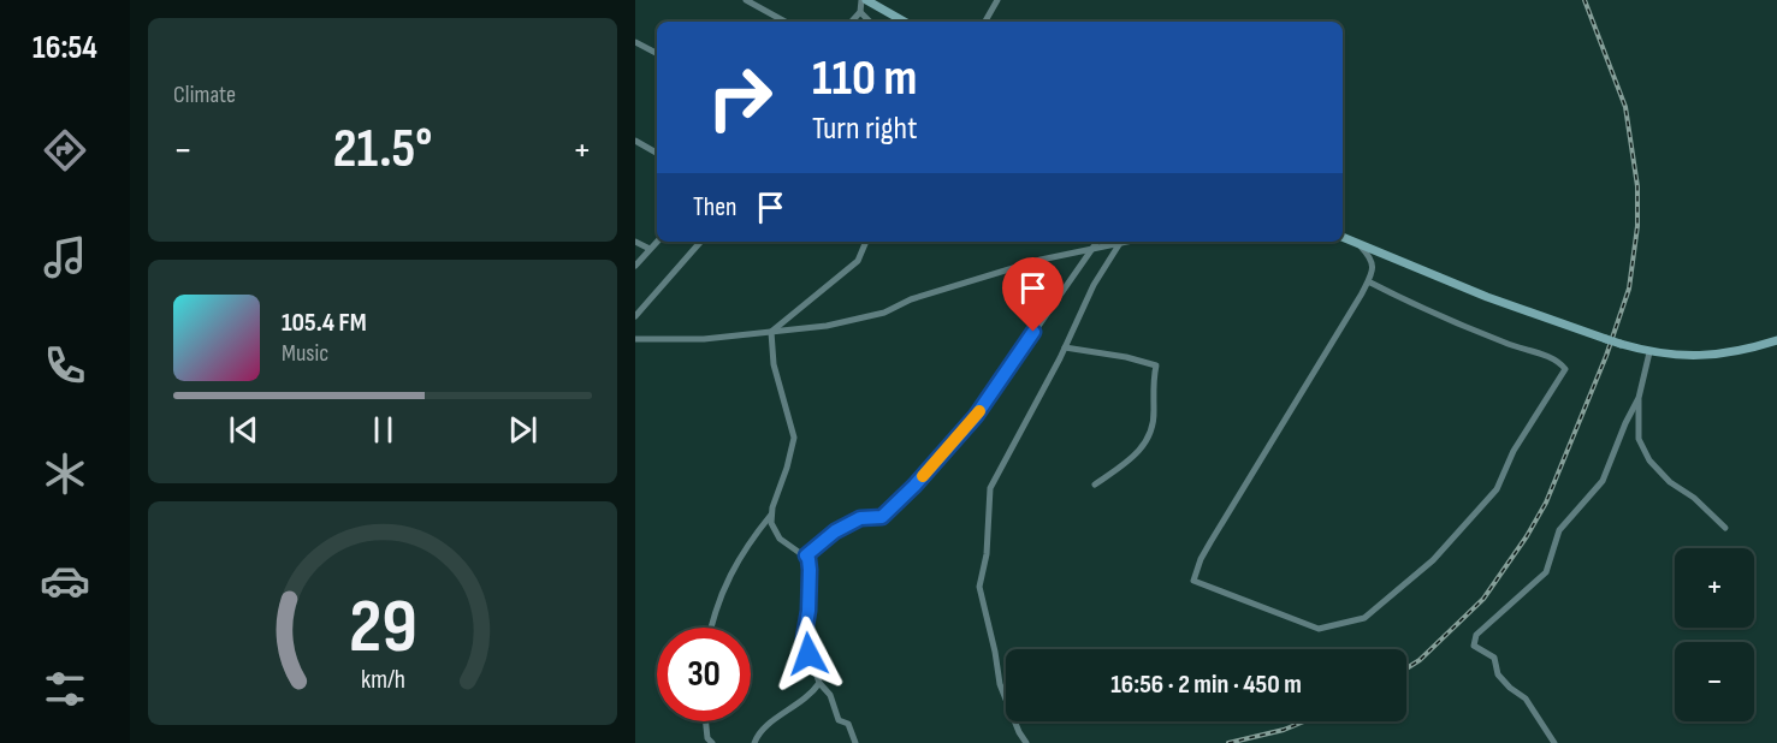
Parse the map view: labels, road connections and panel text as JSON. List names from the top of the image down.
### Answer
{
  "page": {
    "tabs": "16:54",
    "tile": "Climate",
    "turn": ["110 m", "Turn right"],
    "heat": ["−", "21.5°", "+"],
    "then": "Then",
    "song": ["105.4 FM", "Music"],
    "map_buttons": ["+", "−"],
    "limit": "30",
    "trip": "16:56 · 2 min · 450 m",
    "gauge": ["29", "km/h"]
  }
}
